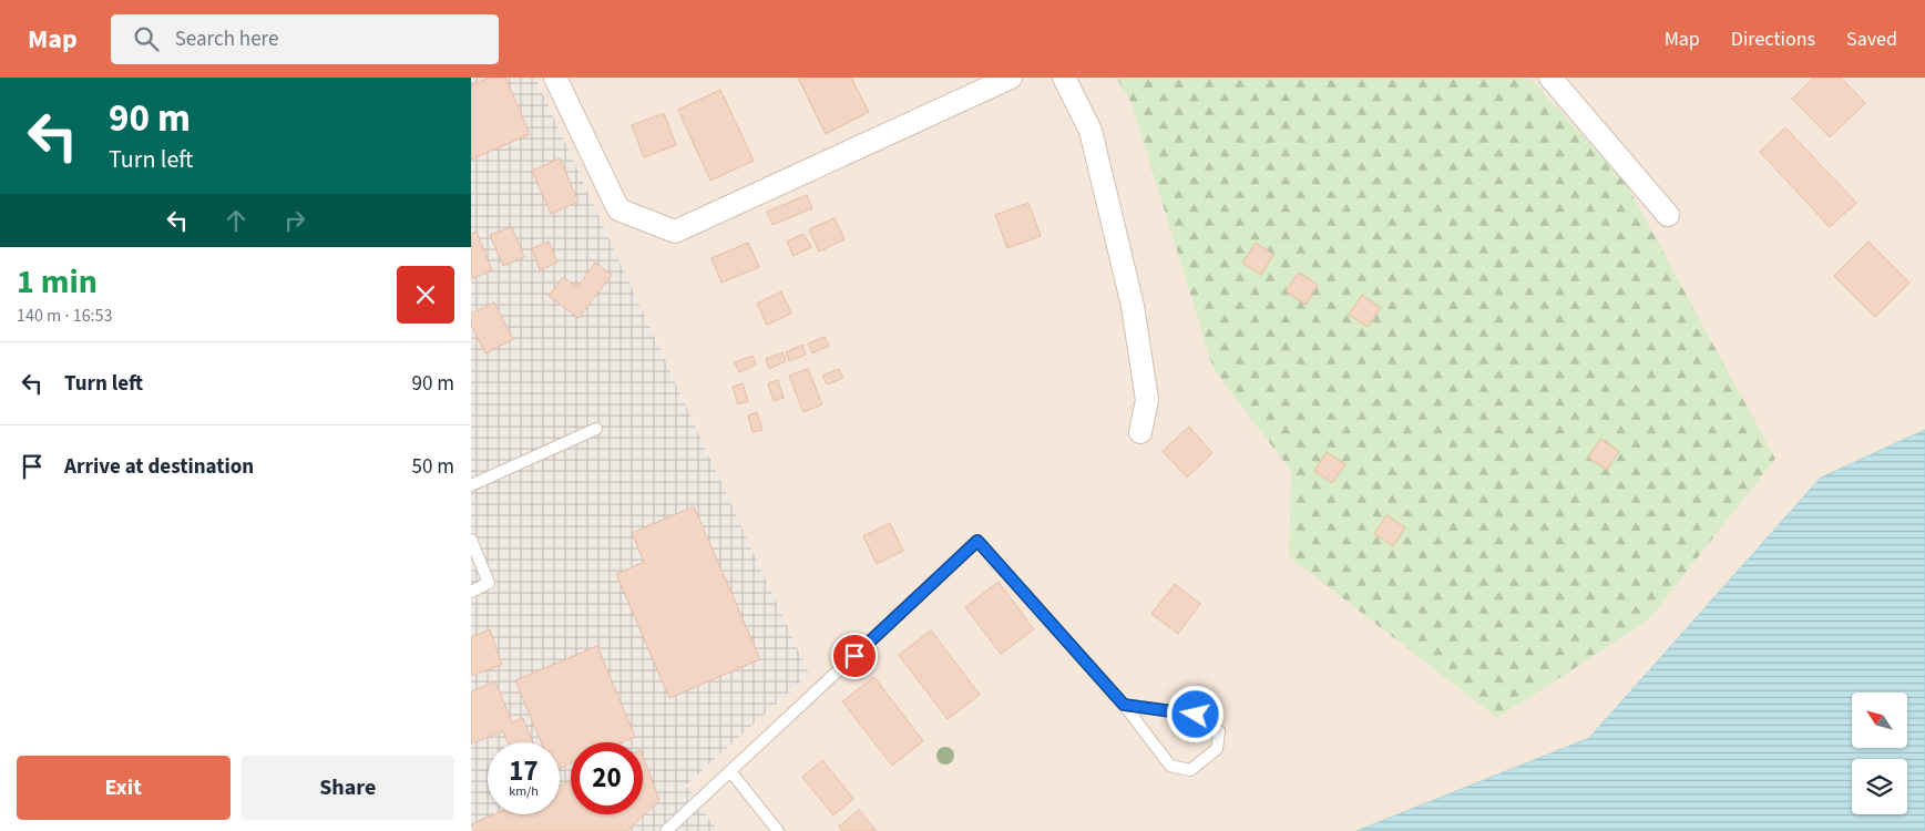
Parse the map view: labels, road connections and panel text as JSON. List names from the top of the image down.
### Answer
{
  "north": "top left",
  "page": {
    "header": "Map",
    "search": "Search here",
    "nav": ["Map", "Directions", "Saved"],
    "turn": ["90 m", "Turn left"],
    "heading": ["1 min", "140 m · 16:53"],
    "list": [
      {
        "name": "Turn left",
        "value": "90 m"
      },
      {
        "name": "Arrive at destination",
        "value": "50 m"
      }
    ],
    "speed": "17 km/h",
    "limit": "20",
    "buttons": ["Exit", "Share"]
  }
}
